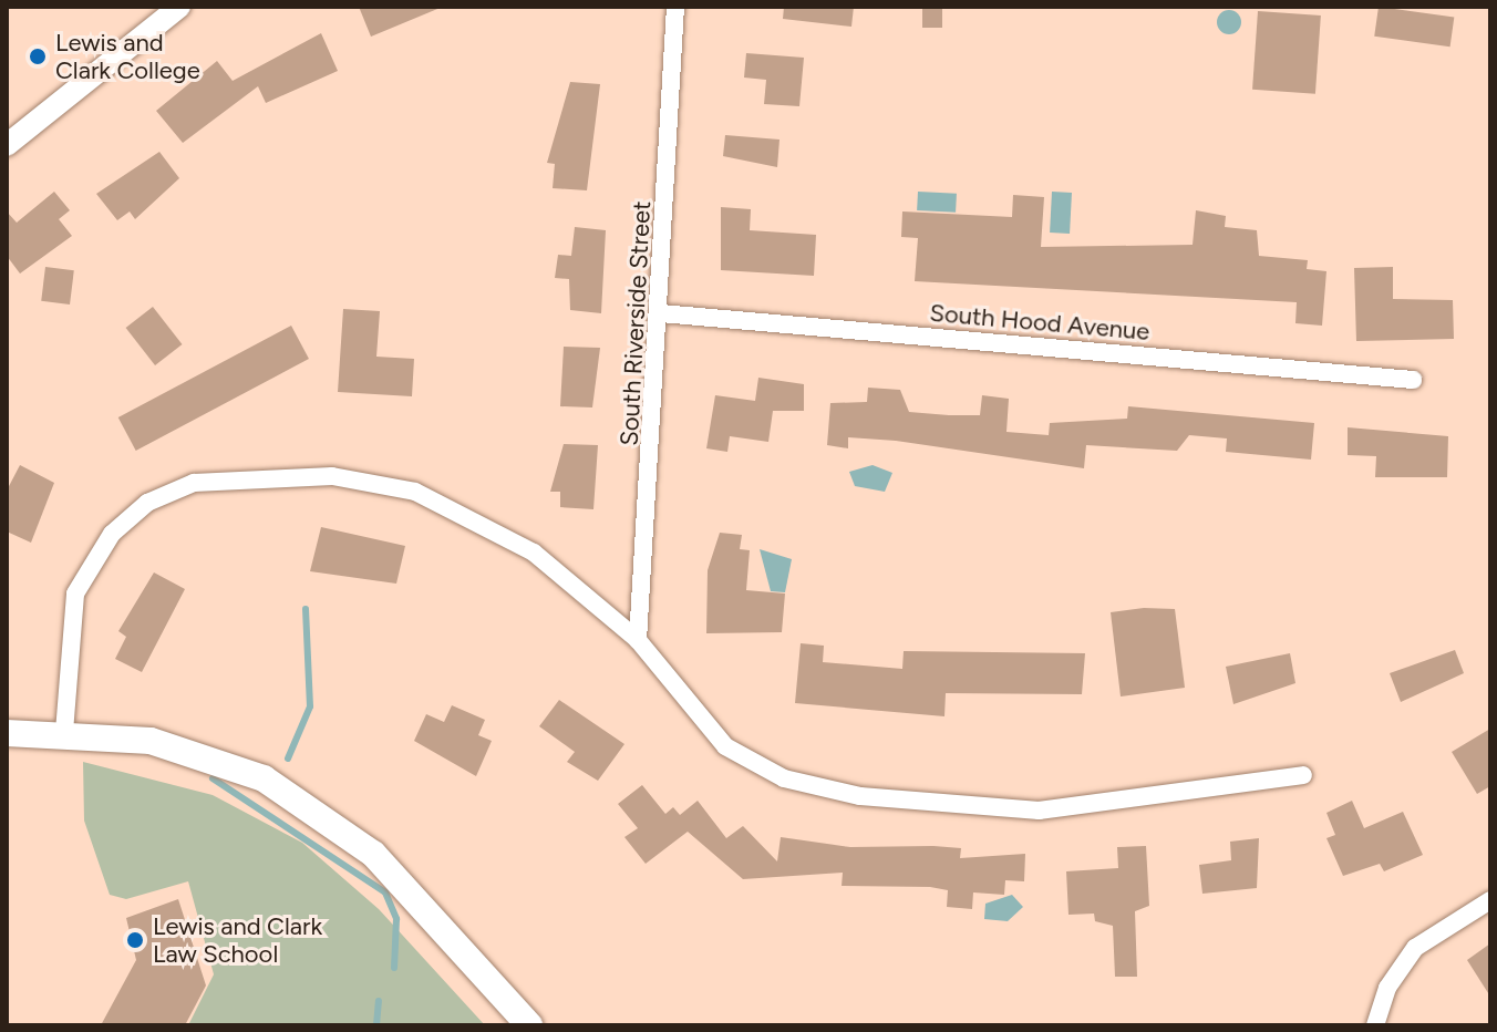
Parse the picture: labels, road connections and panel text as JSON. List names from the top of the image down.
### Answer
{
  "streets": {
    "street": ["South Hood Avenue", "South Riverside Street"]
  },
  "crossings": [
    ["South Hood Avenue", "South Riverside Street"]
  ],
  "places": ["Lewis and Clark College", "Lewis and Clark Law School"]
}
